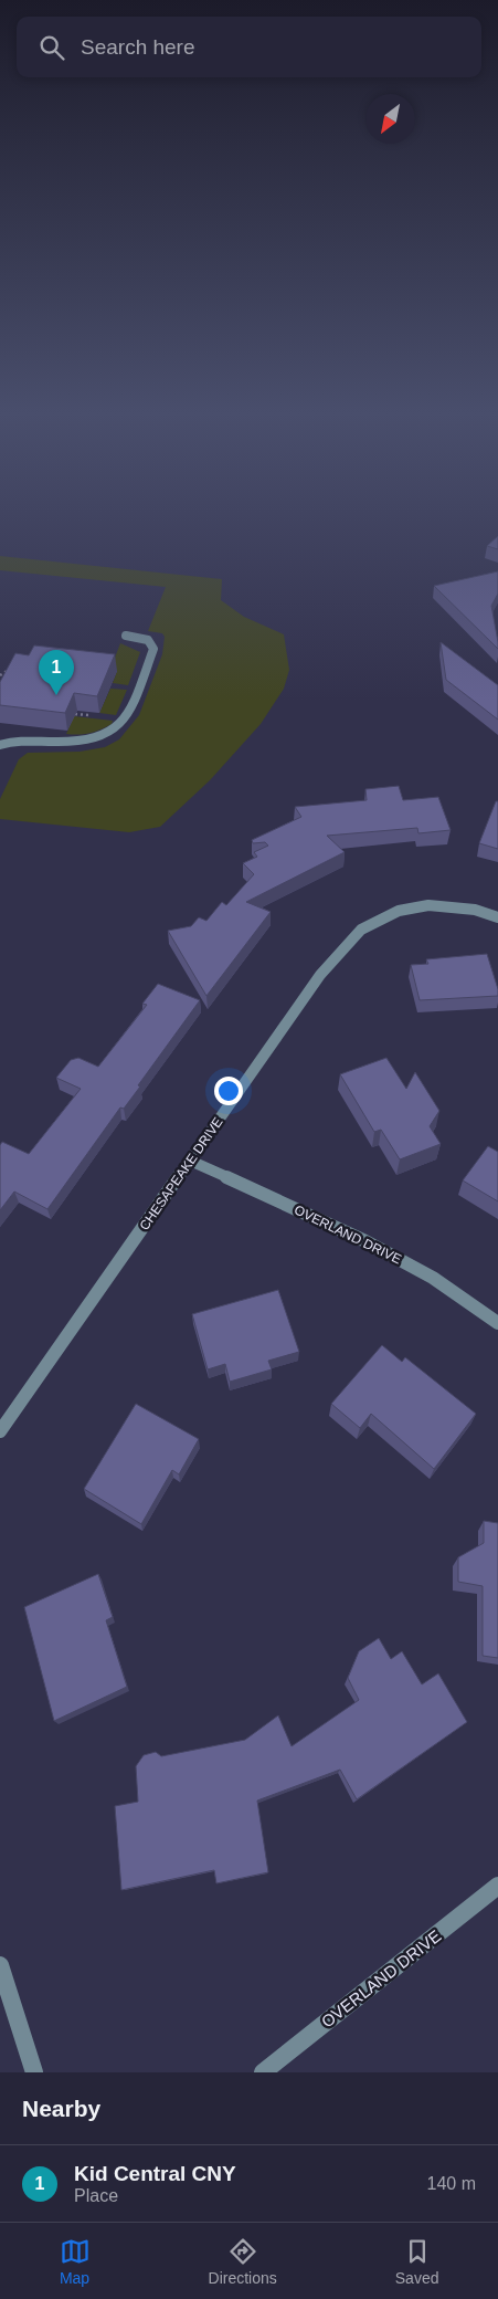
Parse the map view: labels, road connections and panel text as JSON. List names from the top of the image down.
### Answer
{
  "streets": {
    "street": ["CHESAPEAKE DRIVE", "OVERLAND DRIVE"]
  },
  "crossings": [
    ["CHESAPEAKE DRIVE", "OVERLAND DRIVE"]
  ],
  "north": "bottom left",
  "page": {
    "search": "Search here",
    "pins": "1",
    "heading": "Nearby",
    "list": [
      {
        "mark": "1",
        "name": "Kid Central CNY",
        "note": "Place",
        "value": "140 m"
      }
    ],
    "nav": ["Map", "Directions", "Saved"]
  }
}
